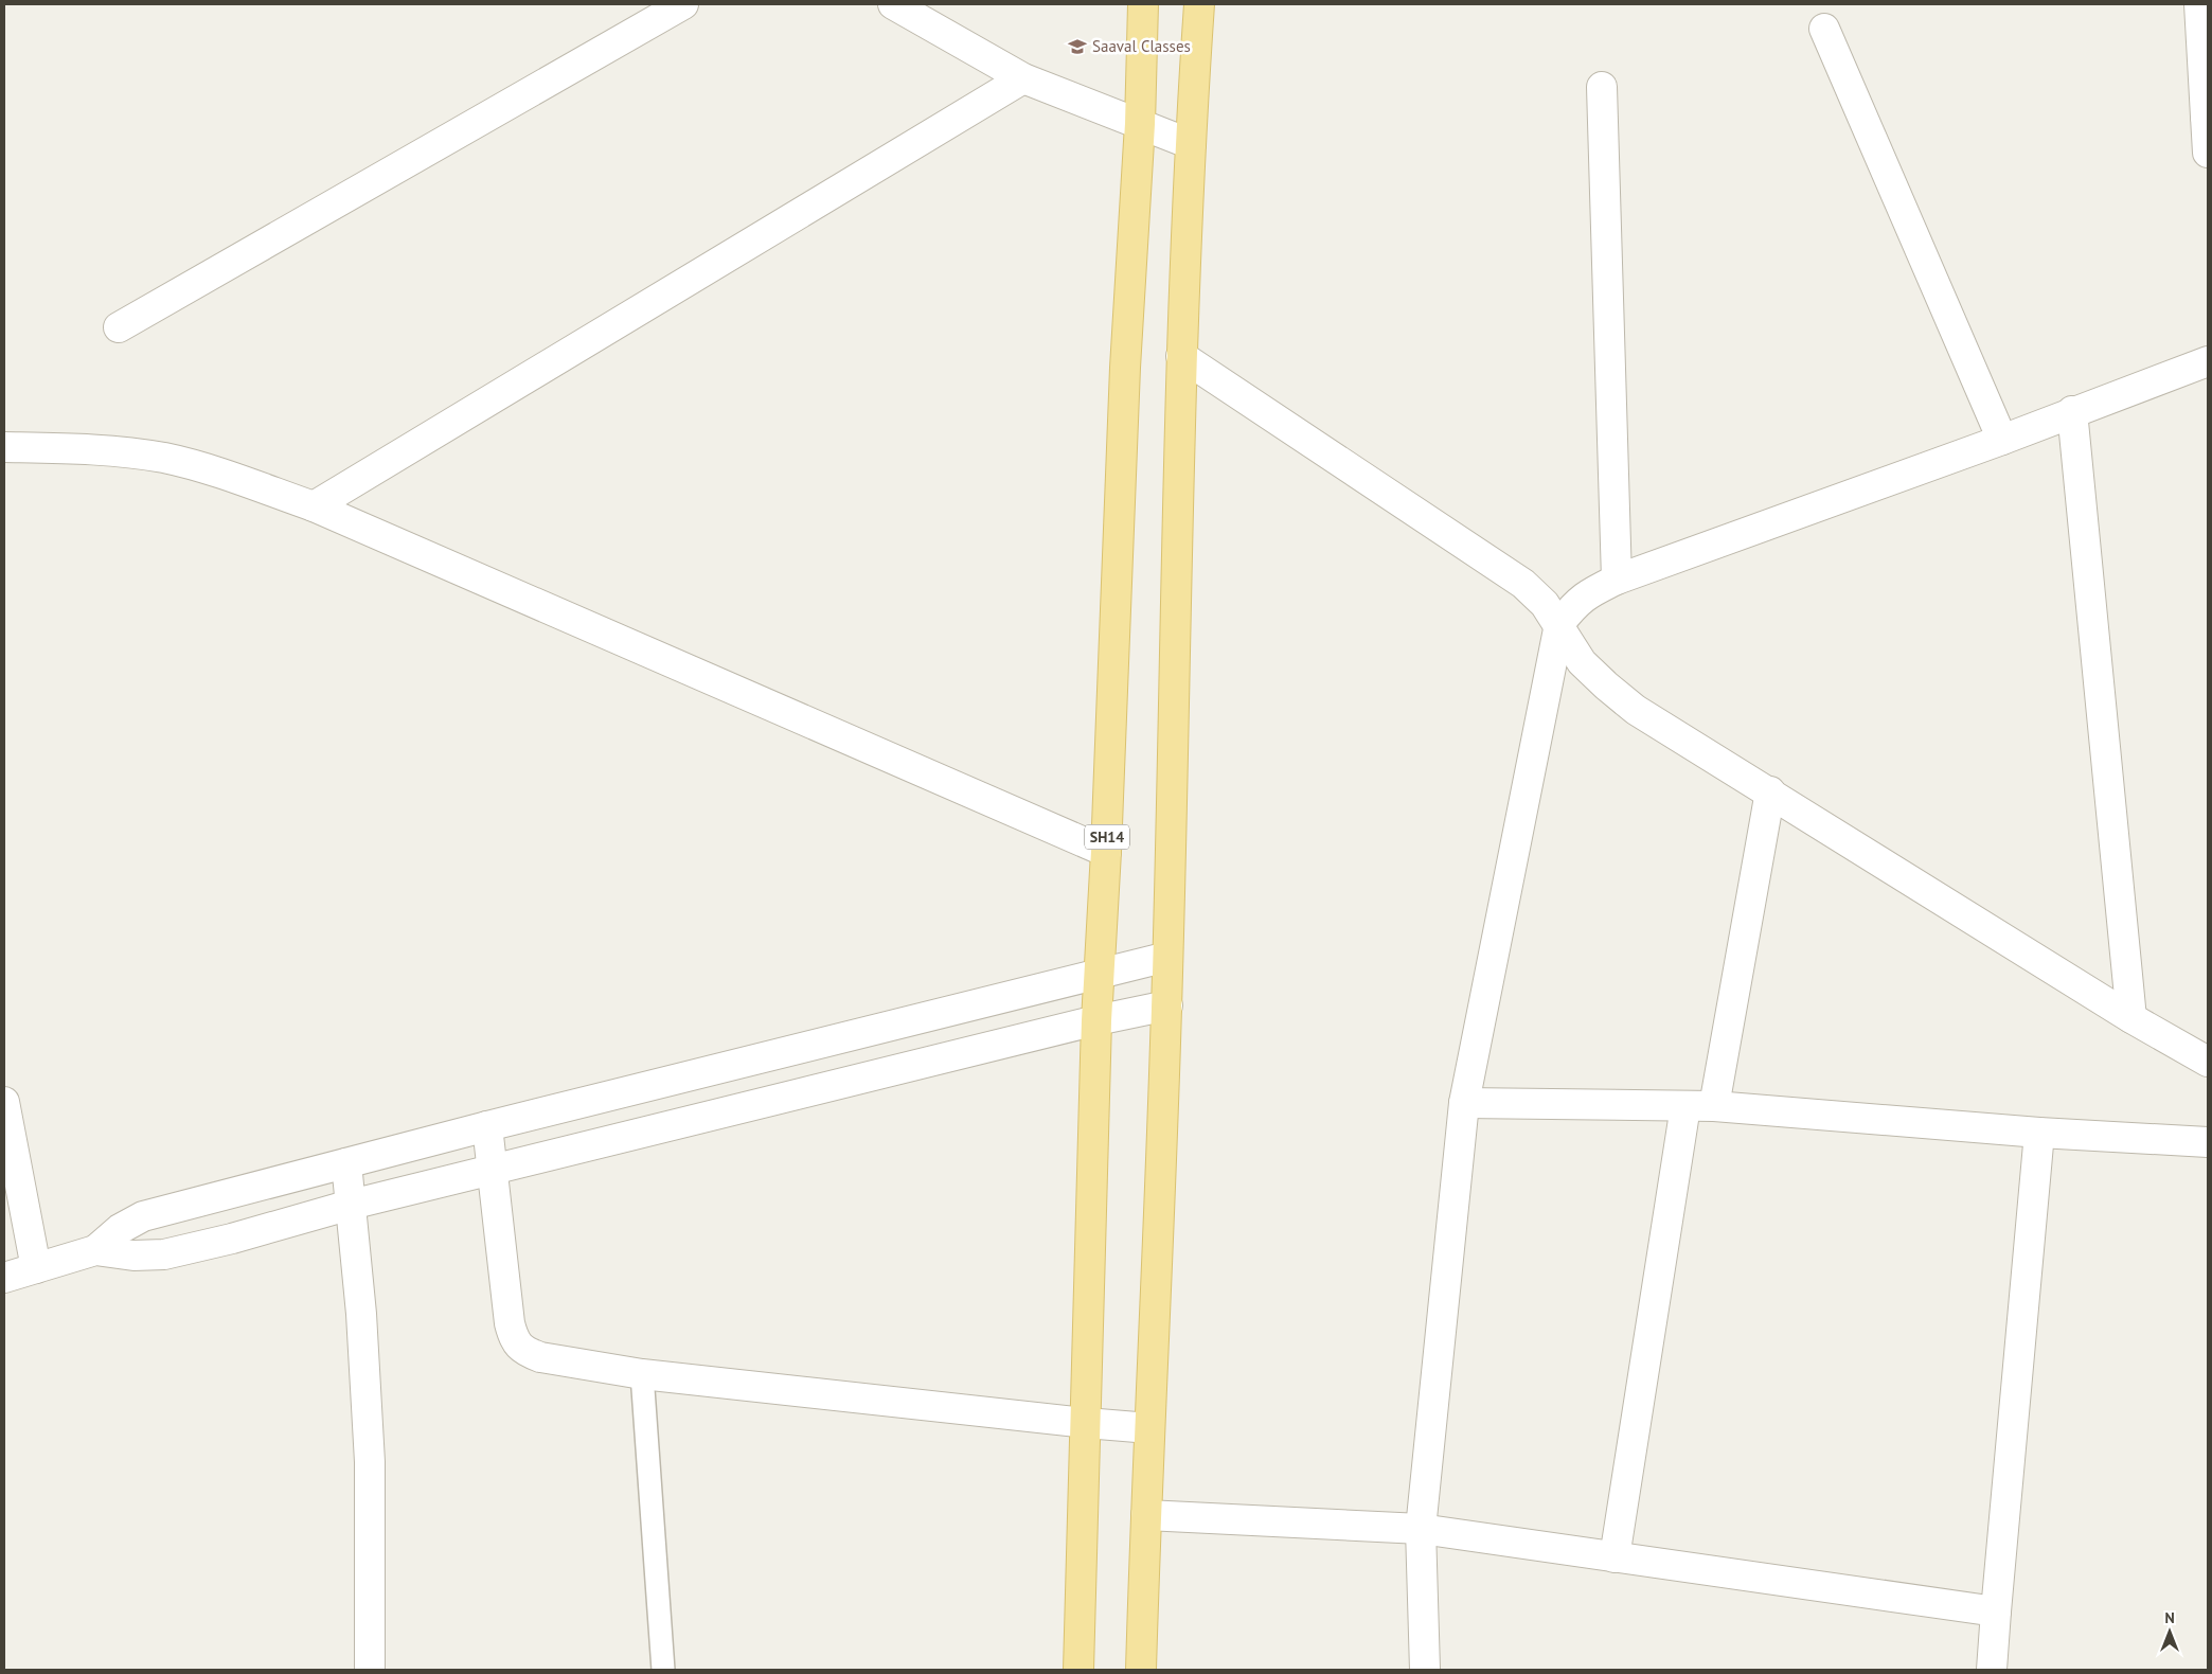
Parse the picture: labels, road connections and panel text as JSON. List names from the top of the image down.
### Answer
{
  "streets": {
    "main road": ["SH14"]
  },
  "places": {
    "school or university": ["Saaval Classes"]
  },
  "north": "top"
}
